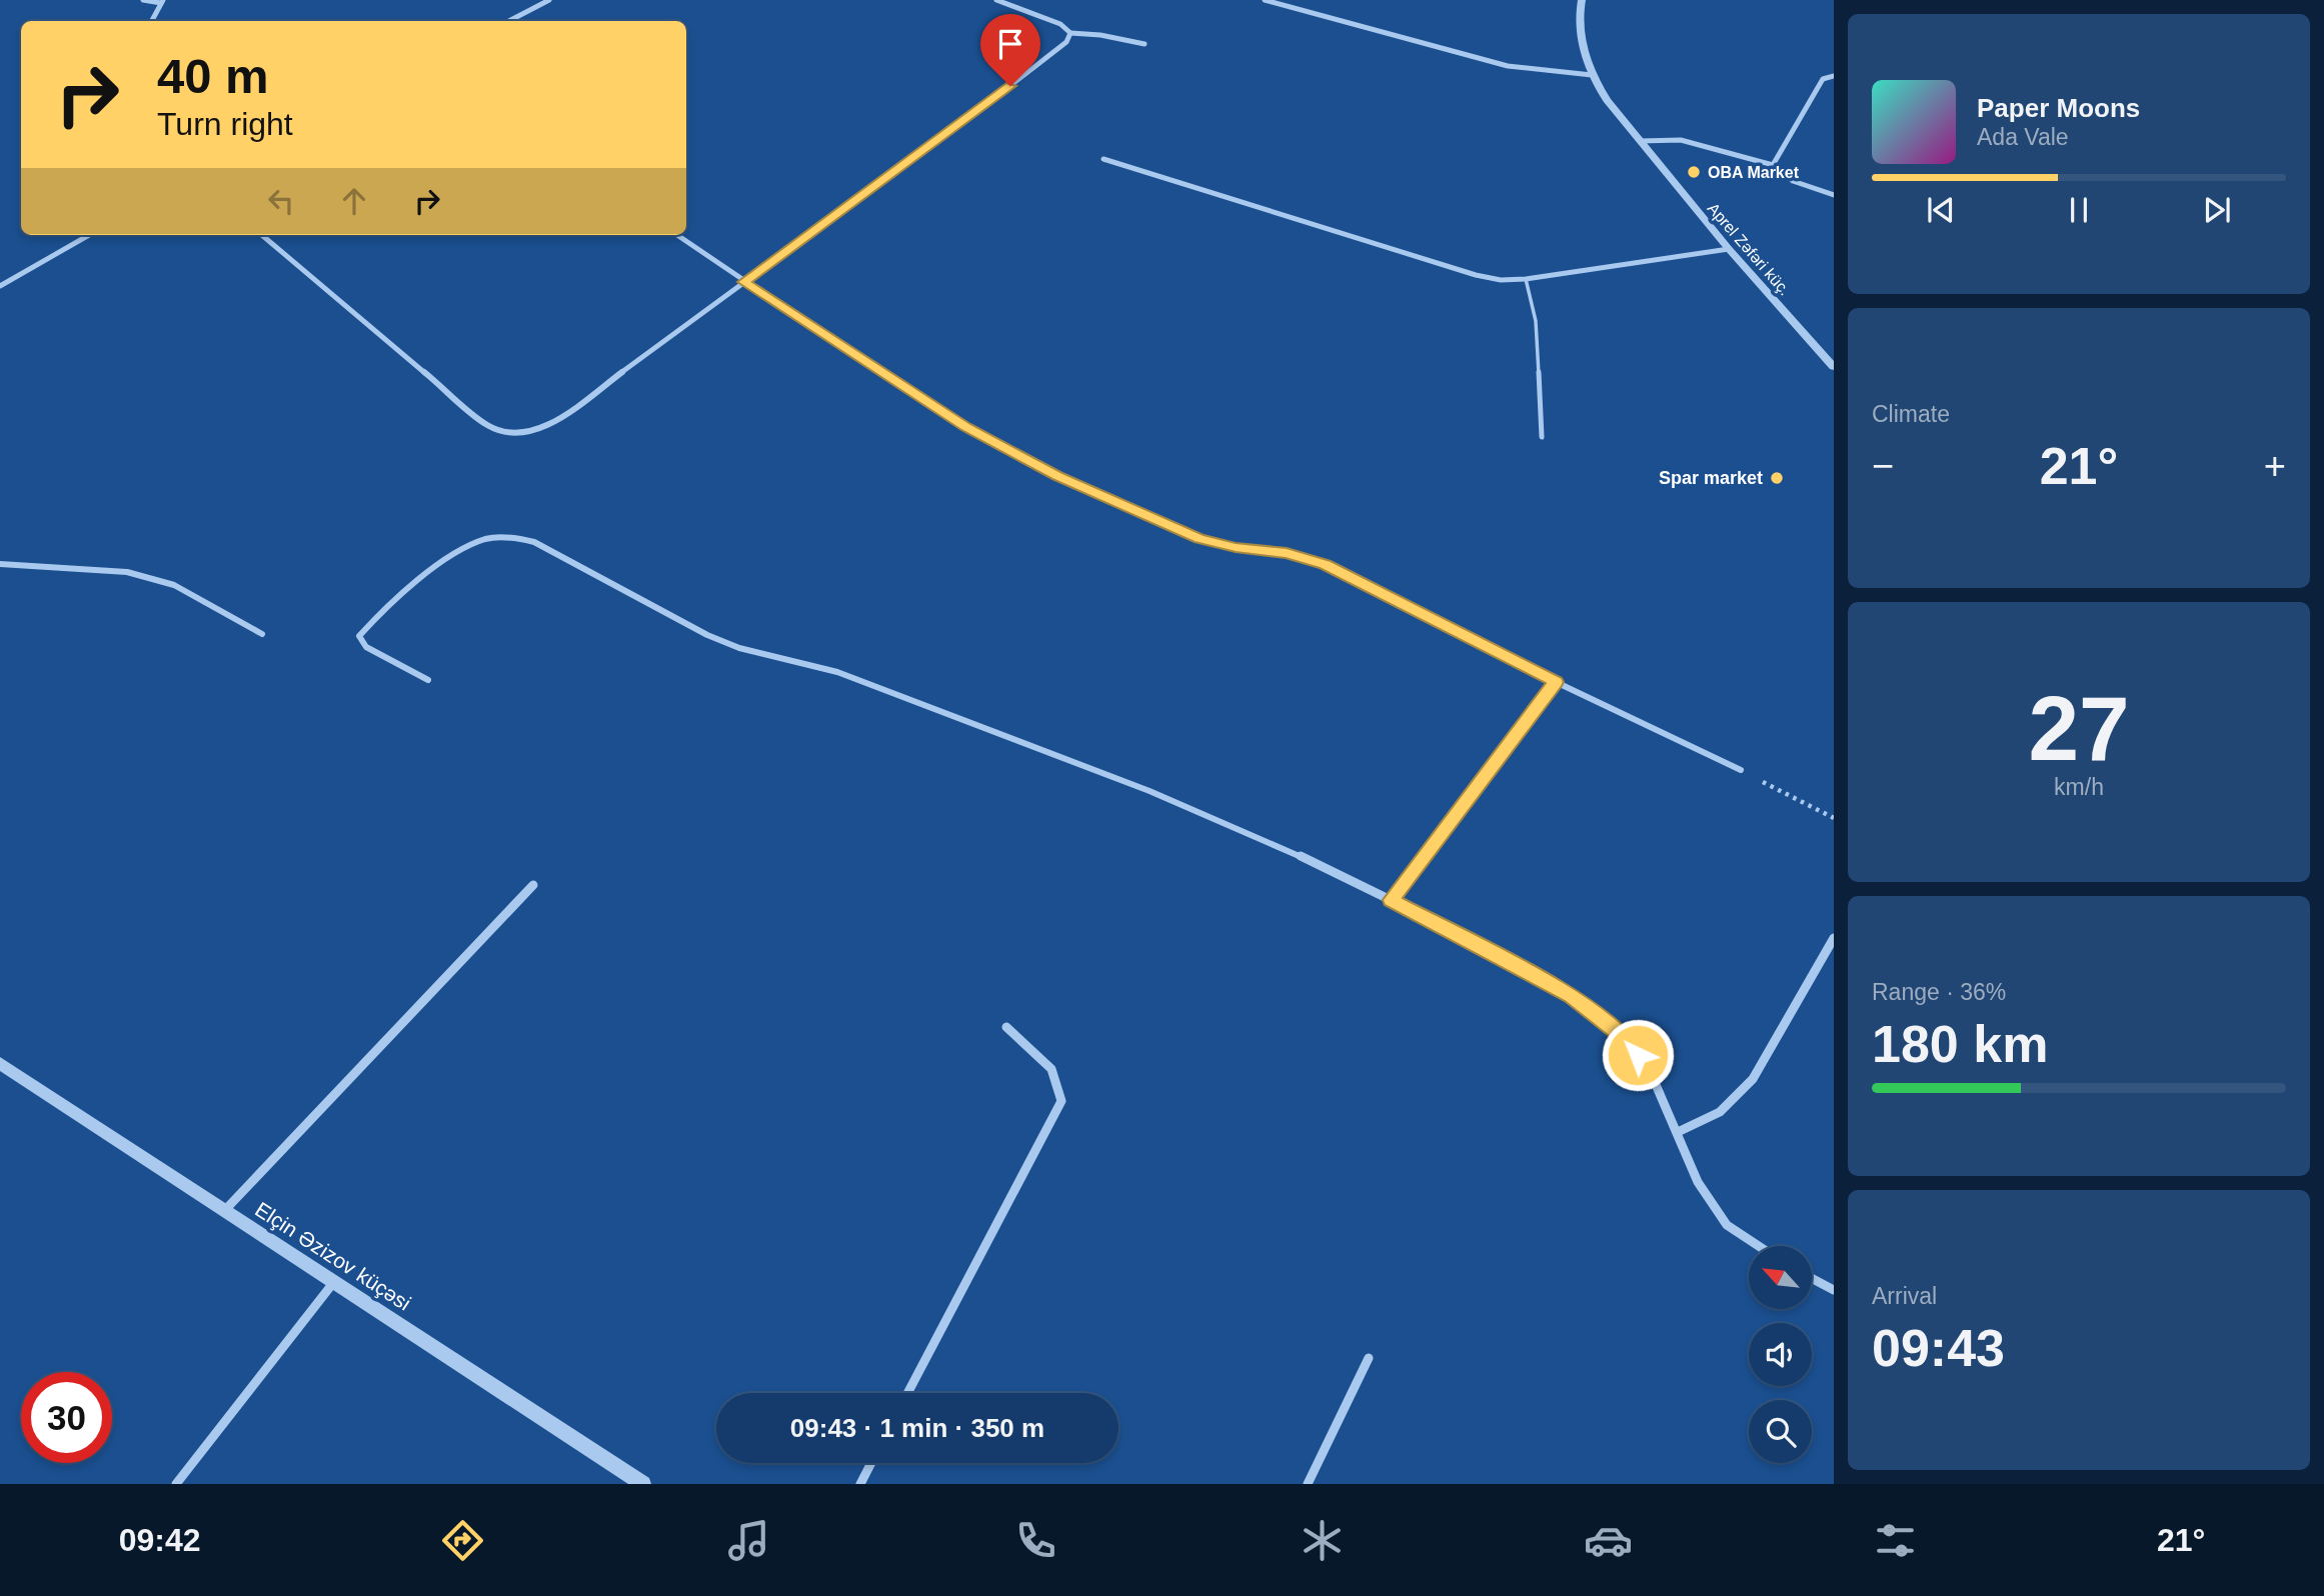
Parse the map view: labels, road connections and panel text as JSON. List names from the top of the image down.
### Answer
{
  "streets": {
    "street": ["Aprel Zəfəri küç.", "Elçin Əzizov küçəsi"]
  },
  "places": ["OBA Market", "Spar market"],
  "north": "top left",
  "page": {
    "turn": ["40 m", "Turn right"],
    "song": ["Paper Moons", "Ada Vale"],
    "tile": [
      "Climate",
      ["27", "km/h"],
      ["Range · 36%", "180 km"],
      ["Arrival", "09:43"]
    ],
    "heat": ["−", "21°", "+"],
    "limit": "30",
    "trip": "09:43 · 1 min · 350 m",
    "tabs": ["09:42", "21°"]
  }
}
